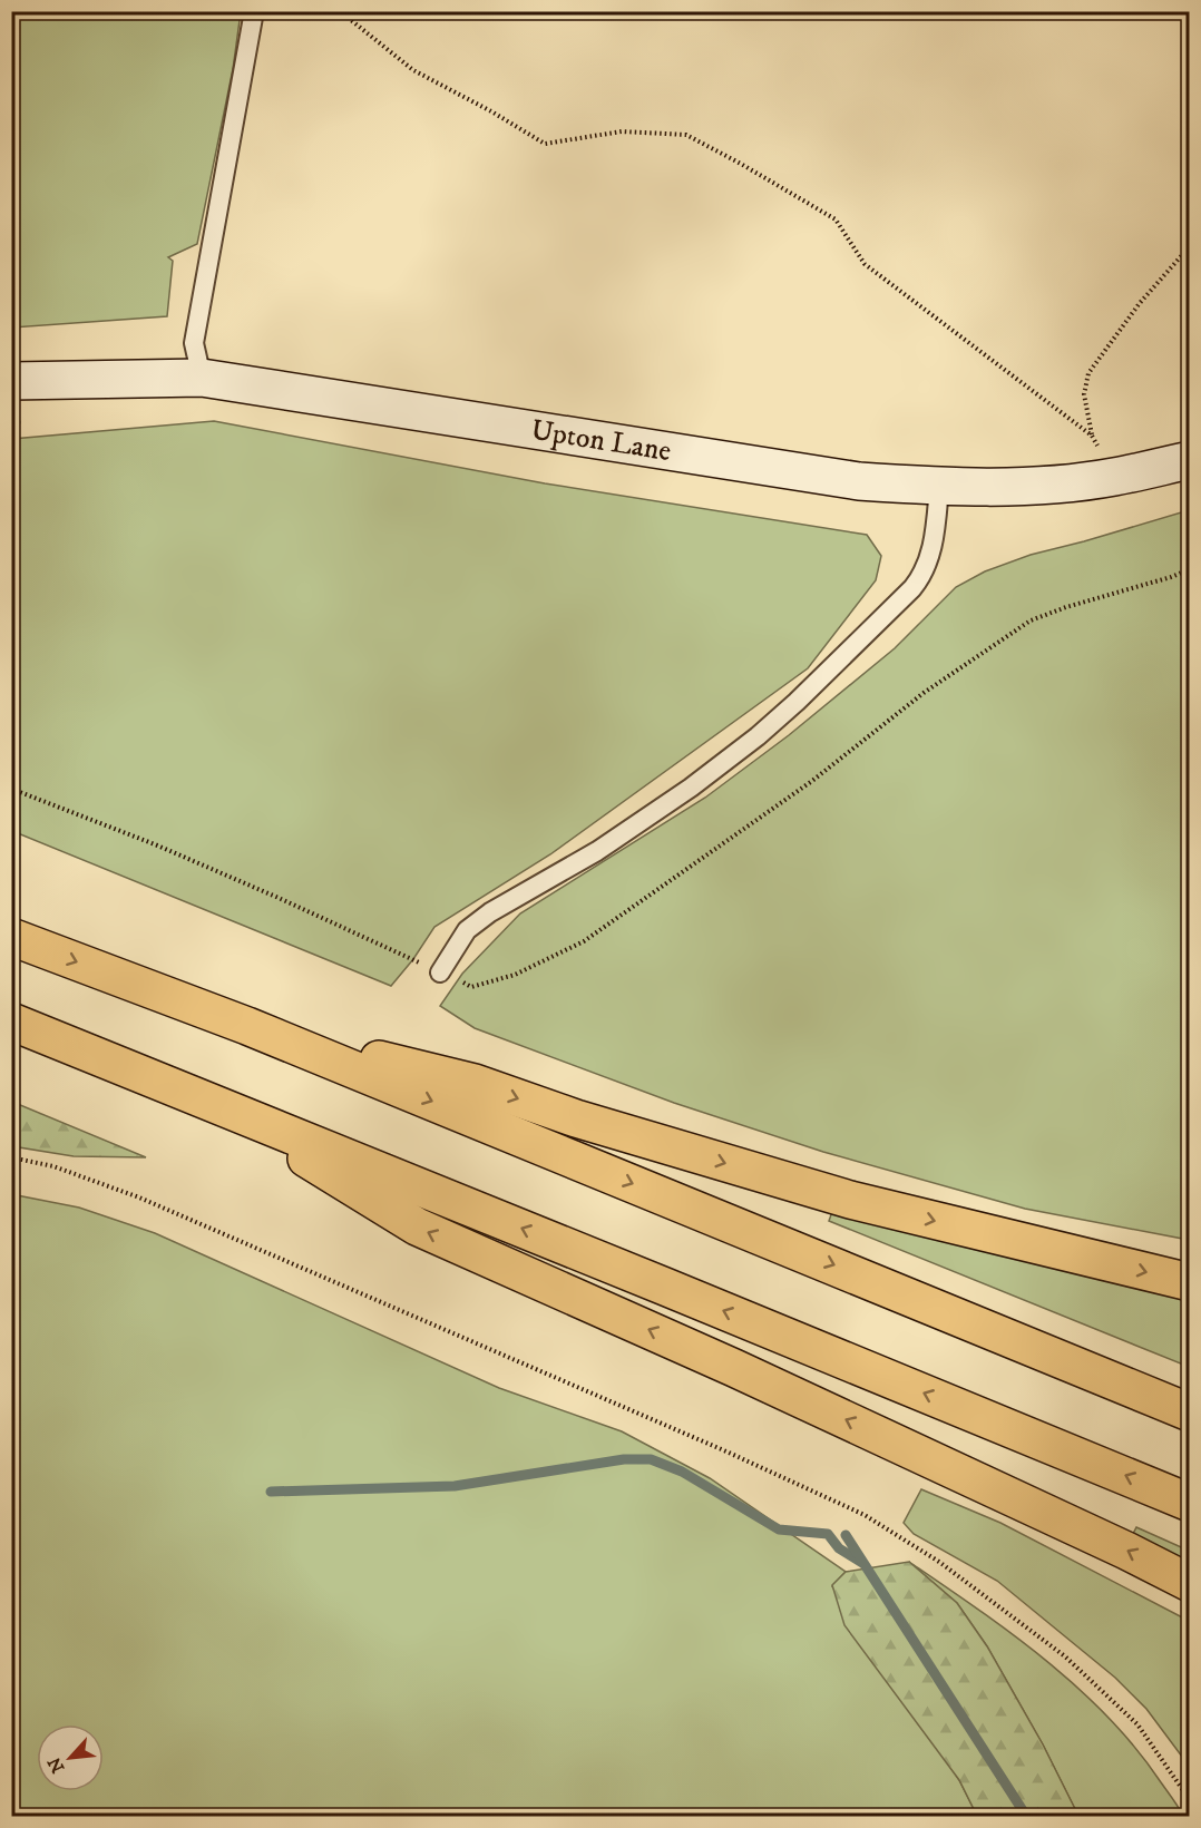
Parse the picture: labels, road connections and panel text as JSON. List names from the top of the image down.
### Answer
{
  "streets": {
    "street": ["Upton Lane"]
  },
  "north": "bottom left"
}
